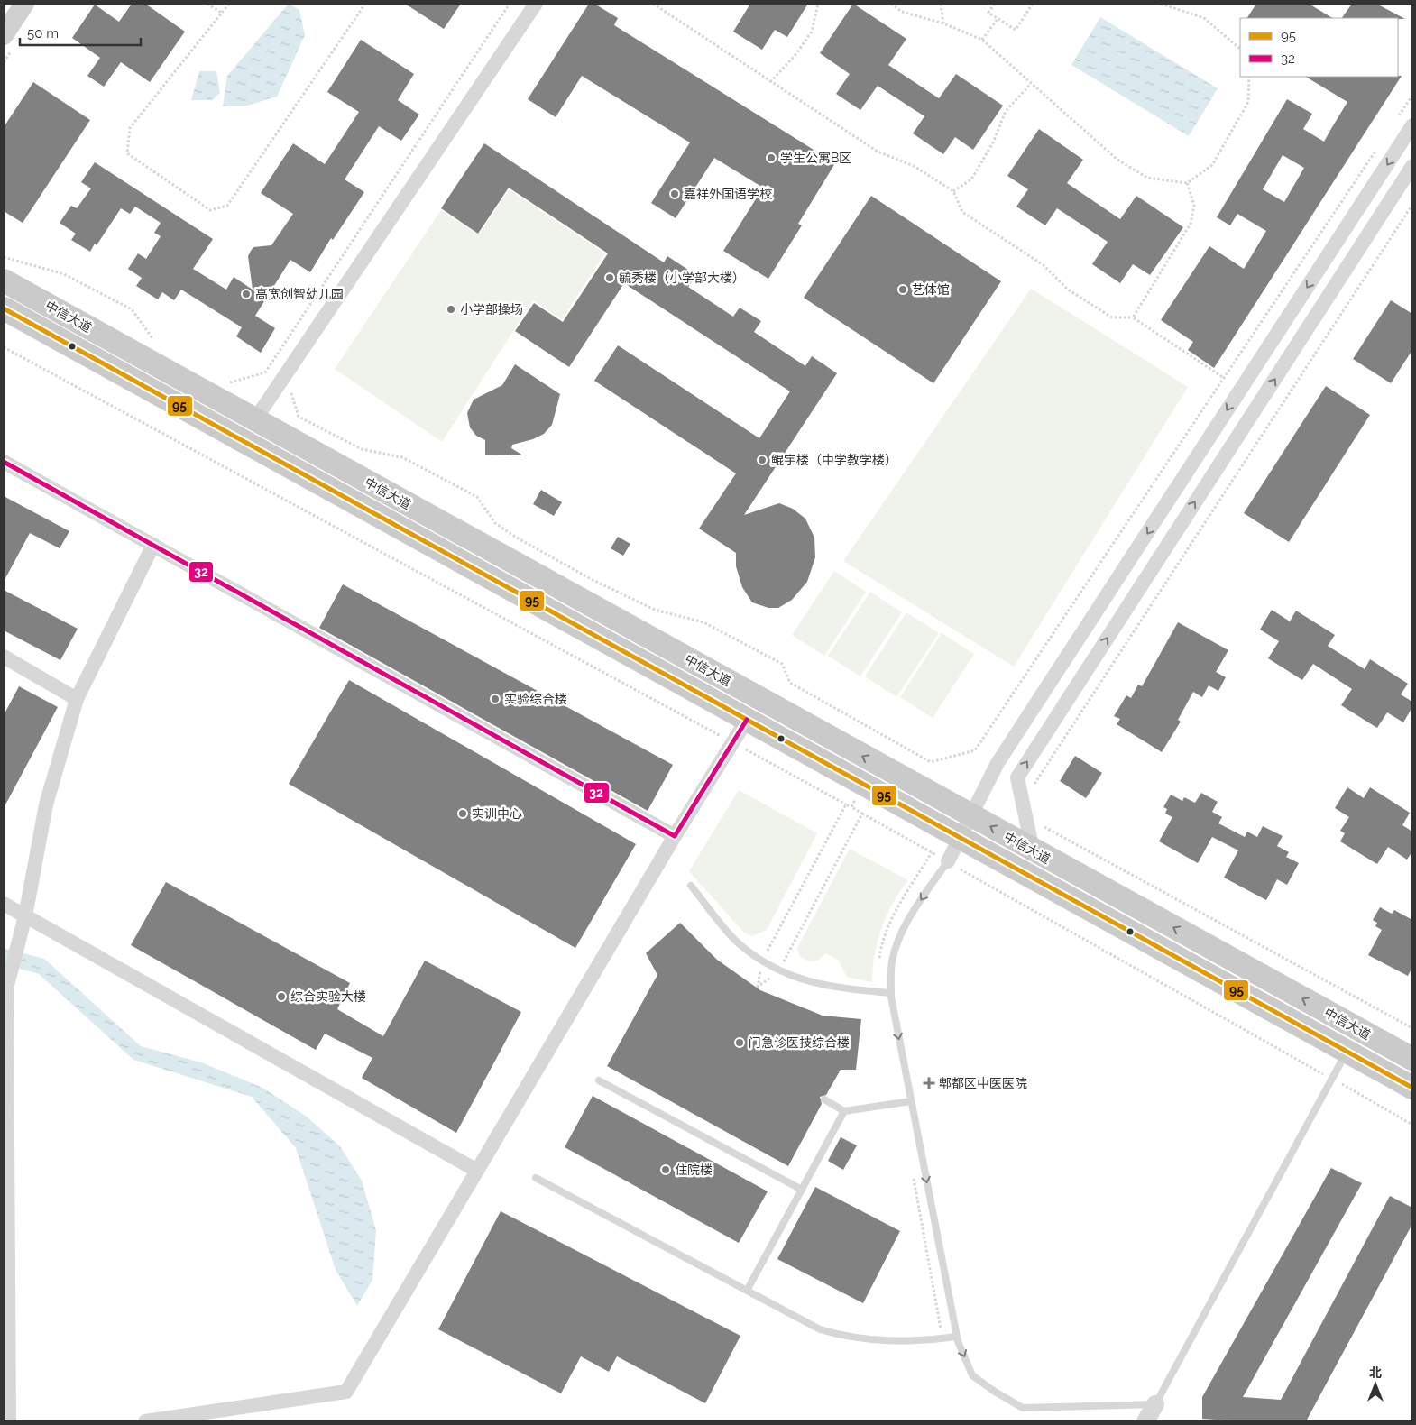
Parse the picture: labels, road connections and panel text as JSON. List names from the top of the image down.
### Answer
{
  "streets": {
    "main road": ["中信大道"]
  },
  "places": {
    "other": [
      "学生公寓B区",
      "嘉祥外国语学校",
      "毓秀楼（小学部大楼）",
      "艺体馆",
      "高宽创智幼儿园",
      "小学部操场",
      "鲲宇楼（中学教学楼）",
      "实验综合楼",
      "实训中心",
      "综合实验大楼",
      "门急诊医技综合楼",
      "住院楼"
    ],
    "health": ["郫都区中医医院"]
  },
  "lines": ["transit line 95", "transit line 32"],
  "legend": ["95", "32"],
  "scale_bar": "50 m",
  "north": "top"
}
